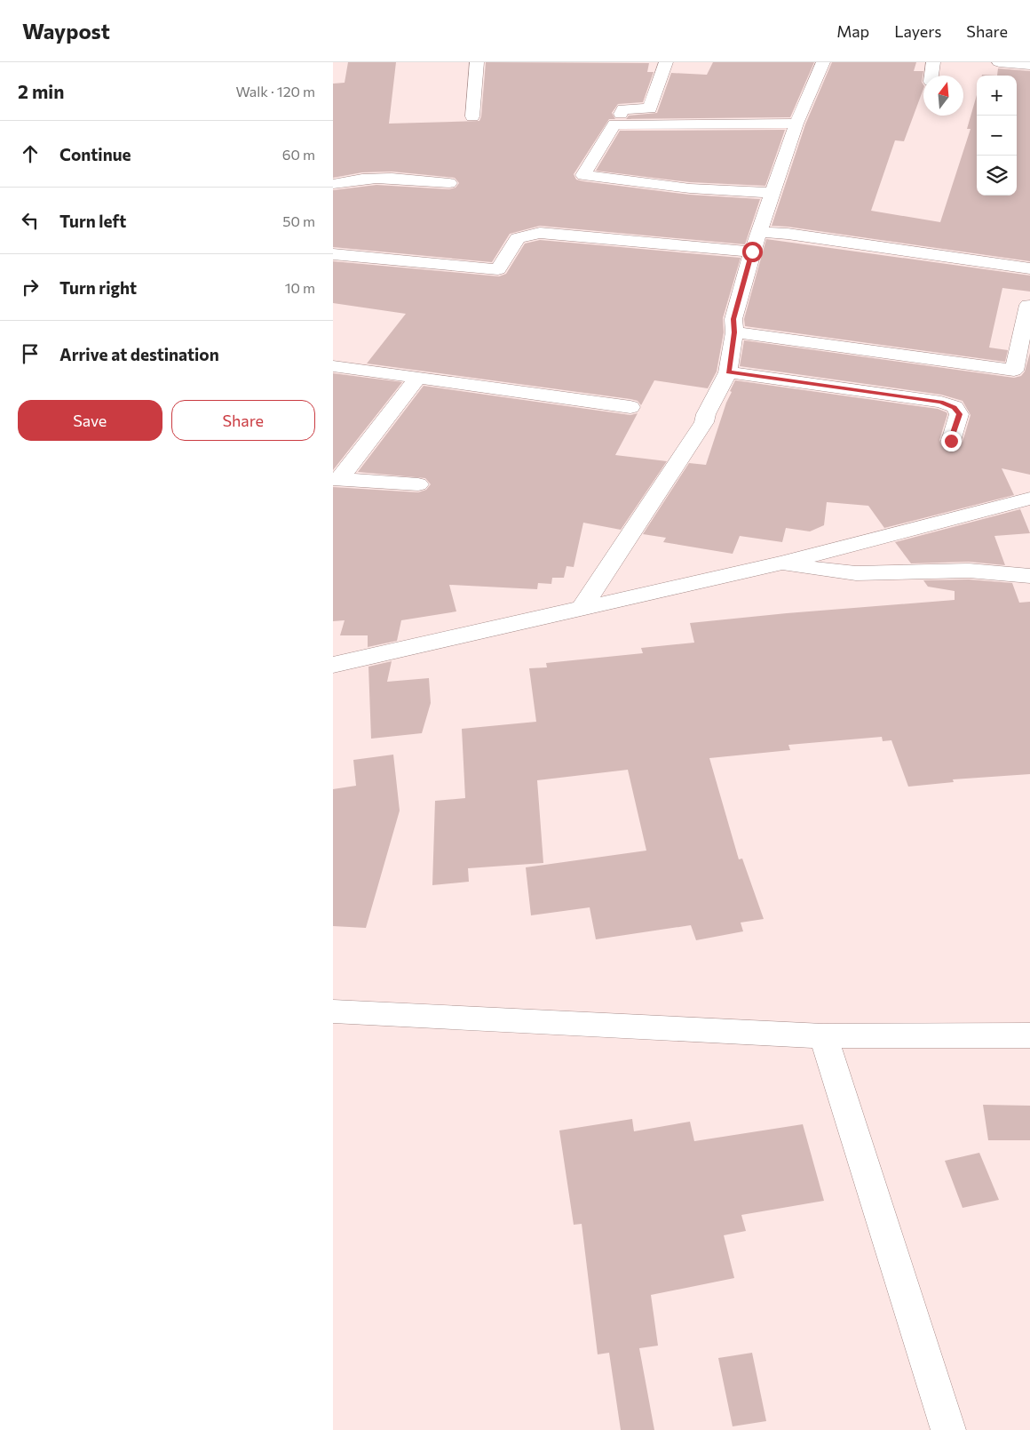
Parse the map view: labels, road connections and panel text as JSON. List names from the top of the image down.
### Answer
{
  "north": "top",
  "page": {
    "header": "Waypost",
    "nav": ["Map", "Layers", "Share"],
    "heading": ["2 min", "Walk · 120 m"],
    "map_buttons": ["+", "−"],
    "list": [
      ["Continue", "60 m"],
      ["Turn left", "50 m"],
      ["Turn right", "10 m"],
      "Arrive at destination"
    ],
    "buttons": ["Save", "Share"]
  }
}
